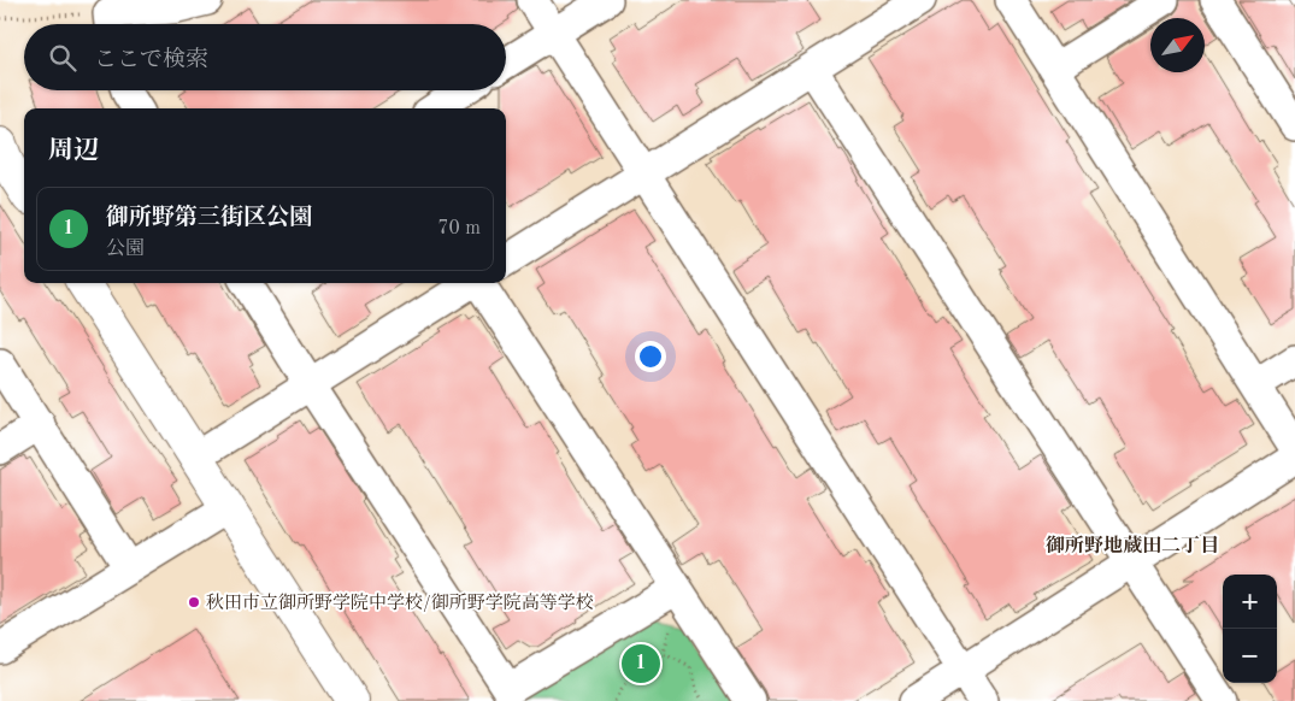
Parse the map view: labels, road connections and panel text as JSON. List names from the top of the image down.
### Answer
{
  "districts": ["御所野地蔵田二丁目"],
  "places": ["秋田市立御所野学院中学校/御所野学院高等学校"],
  "north": "top right",
  "page": {
    "search": "ここで検索",
    "heading": "周辺",
    "list": [
      {
        "mark": "1",
        "name": "御所野第三街区公園",
        "note": "公園",
        "value": "70 m"
      }
    ],
    "map_buttons": ["+", "−"],
    "pins": "1"
  }
}
